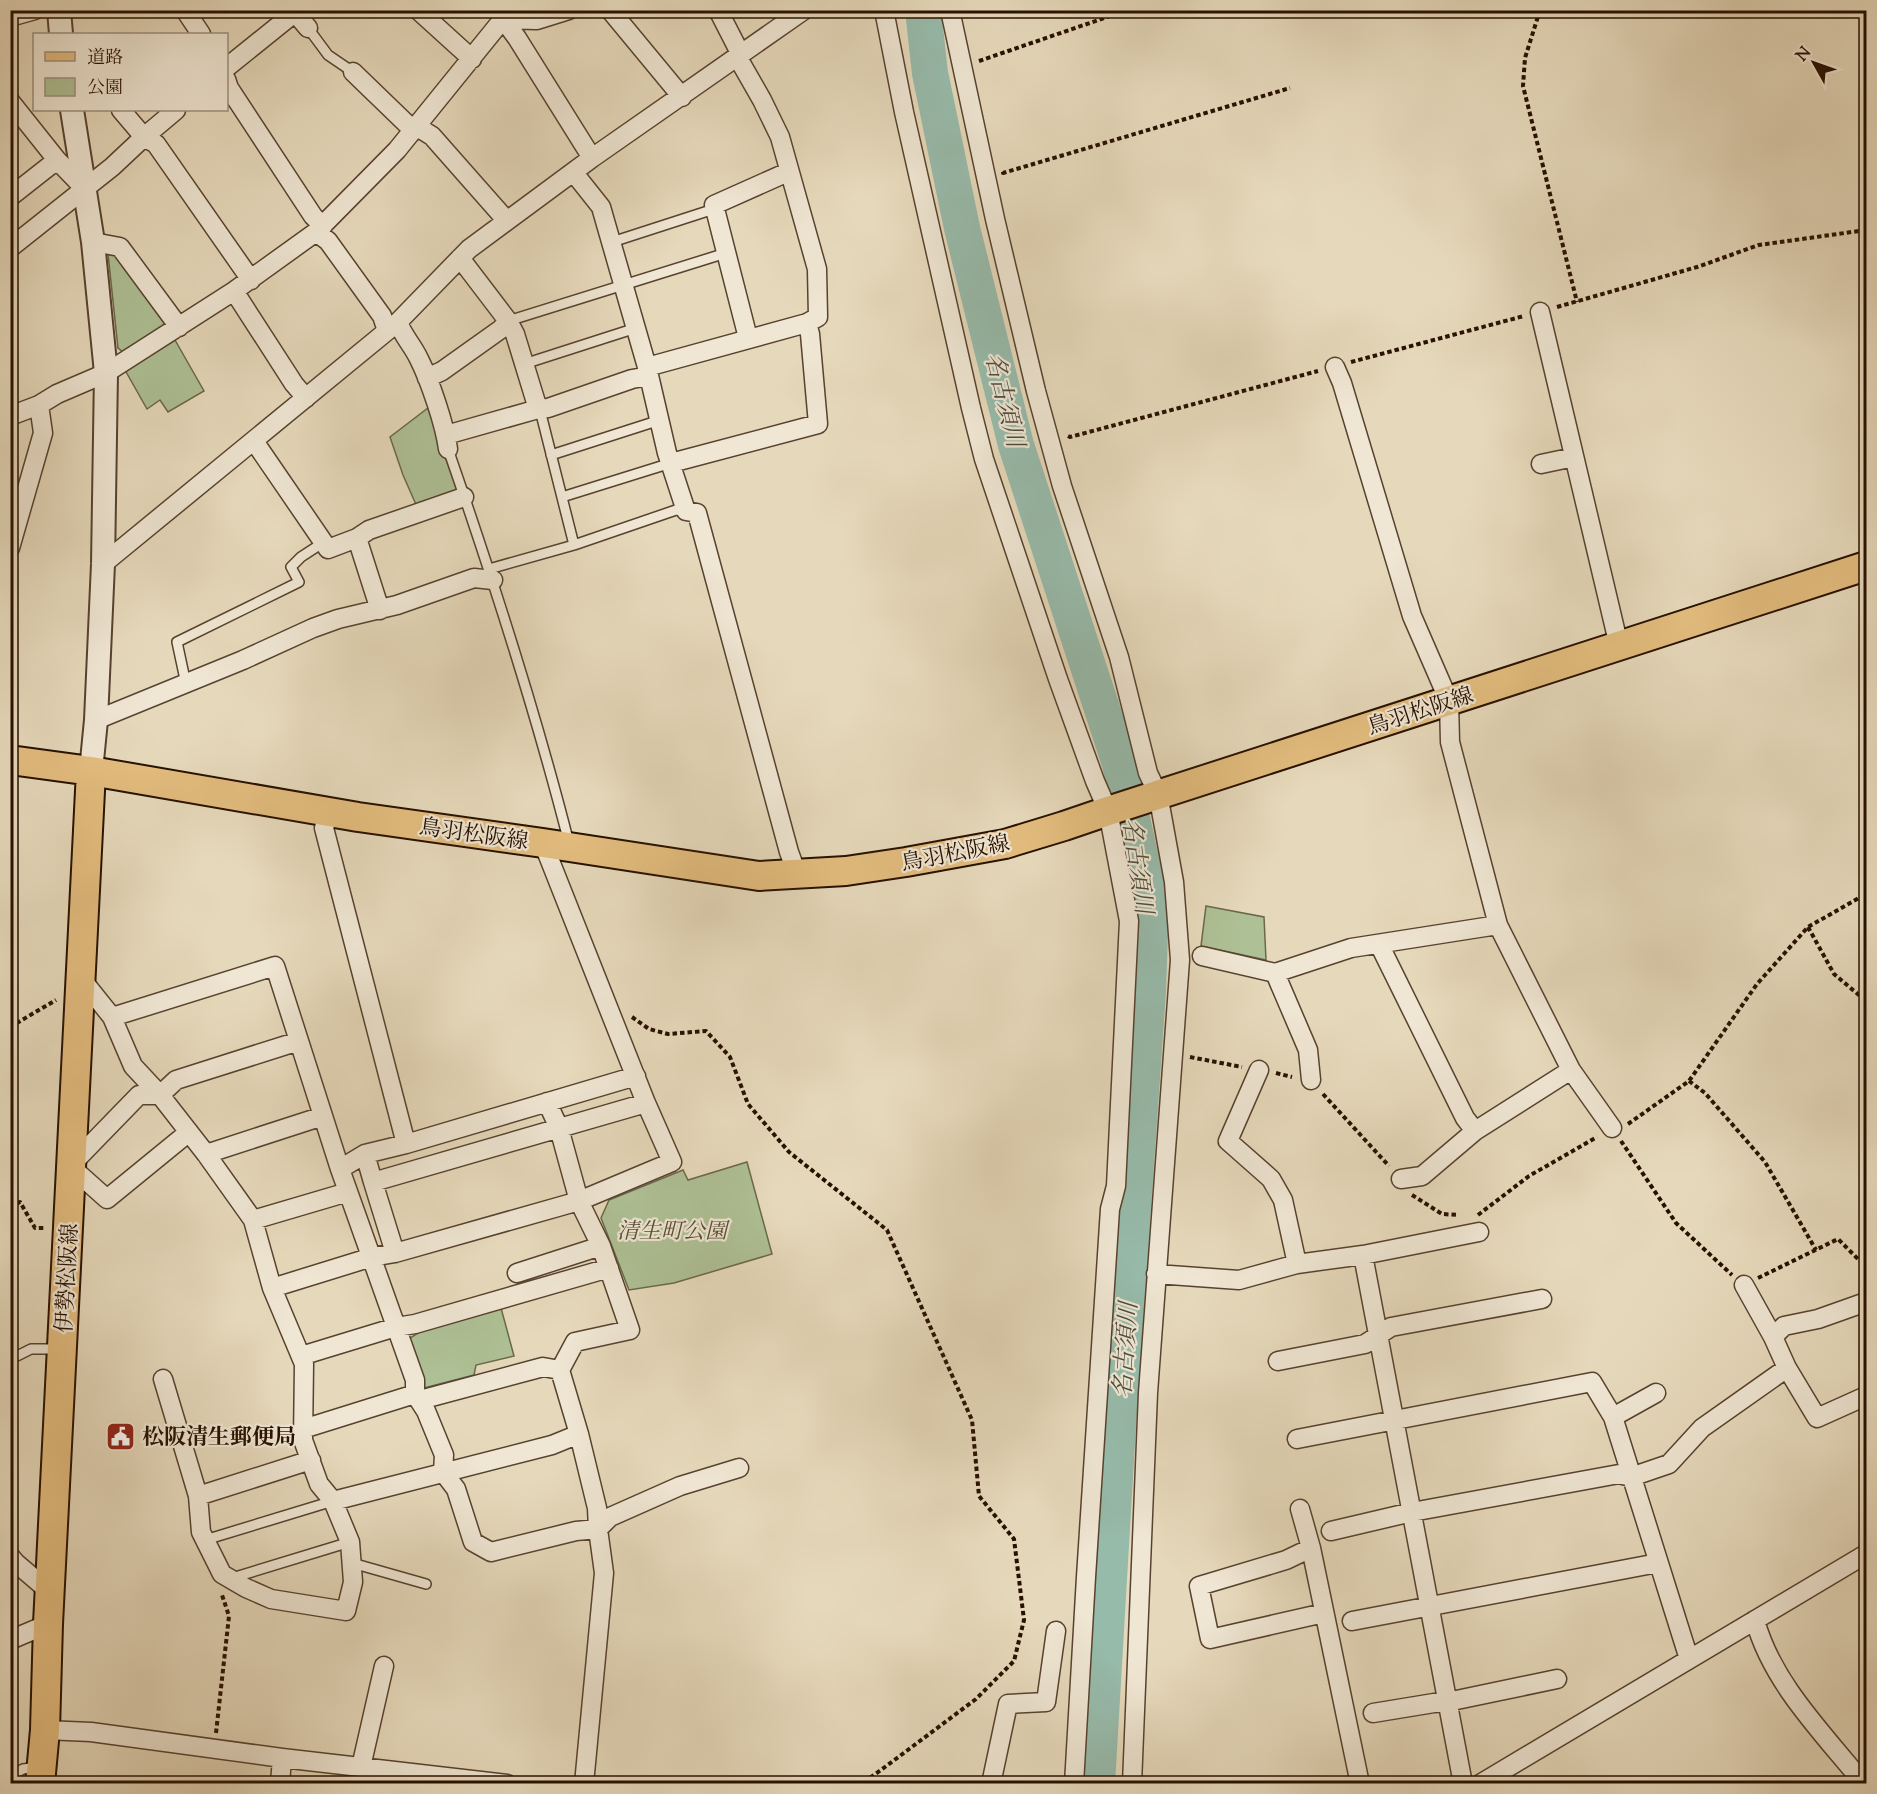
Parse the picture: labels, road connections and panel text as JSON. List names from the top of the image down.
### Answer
{
  "streets": {
    "main road": ["鳥羽松阪線", "伊勢松阪線"]
  },
  "crossings": [
    ["鳥羽松阪線", "伊勢松阪線"]
  ],
  "water": ["名古須川"],
  "parks": ["清生町公園"],
  "places": {
    "public building": ["松阪清生郵便局"]
  },
  "legend": ["道路", "公園"],
  "north": "top left"
}
